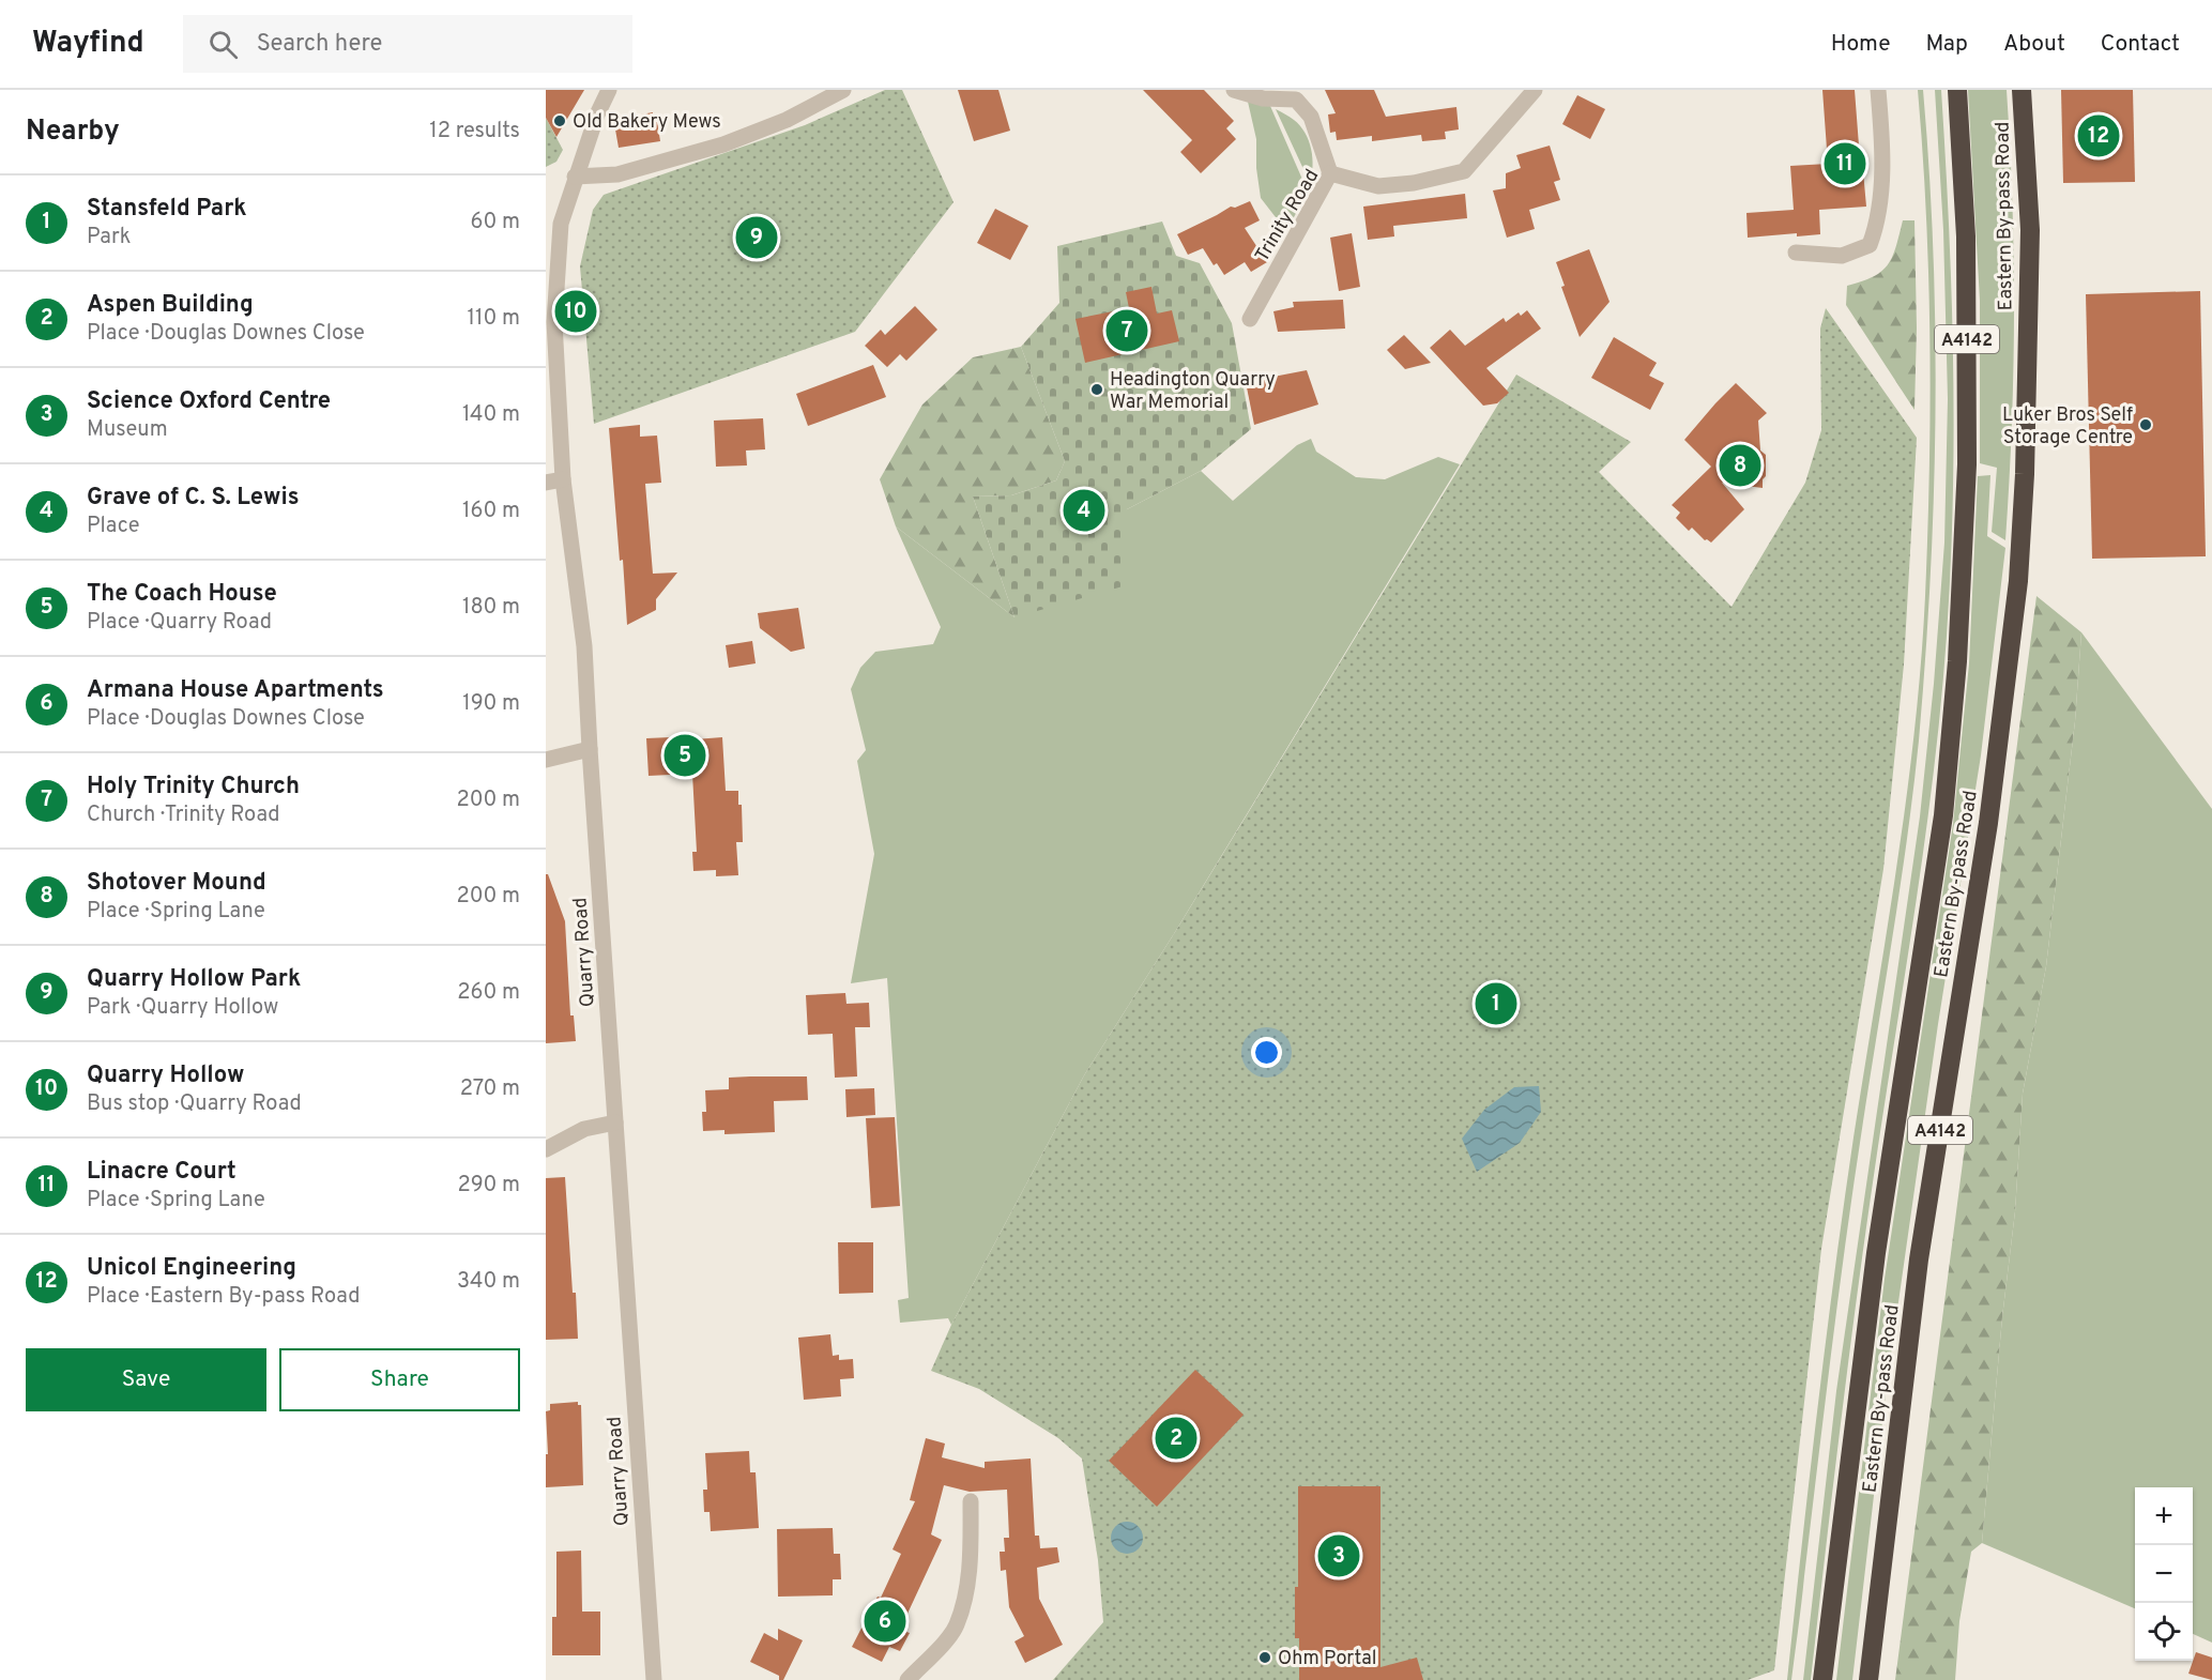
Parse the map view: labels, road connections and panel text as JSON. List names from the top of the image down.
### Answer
{
  "streets": {
    "highway": ["Eastern By-pass Road", "A4142"],
    "street": ["Trinity Road", "Quarry Road"]
  },
  "places": [
    "Old Bakery Mews",
    "Headington Quarry War Memorial",
    "Luker Bros Self Storage Centre",
    "Ohm Portal"
  ],
  "page": {
    "header": "Wayfind",
    "search": "Search here",
    "nav": [
      "Home",
      "Map",
      "About",
      "Contact"
    ],
    "heading": ["Nearby", "12 results"],
    "pins": [
      "12",
      "11",
      "9",
      "10",
      "7",
      "8",
      "4",
      "5",
      "1",
      "2",
      "3",
      "6"
    ],
    "list": [
      {
        "mark": "1",
        "name": "Stansfeld Park",
        "note": "Park",
        "value": "60 m"
      },
      {
        "mark": "2",
        "name": "Aspen Building",
        "note": "Place · Douglas Downes Close",
        "value": "110 m"
      },
      {
        "mark": "3",
        "name": "Science Oxford Centre",
        "note": "Museum",
        "value": "140 m"
      },
      {
        "mark": "4",
        "name": "Grave of C. S. Lewis",
        "note": "Place",
        "value": "160 m"
      },
      {
        "mark": "5",
        "name": "The Coach House",
        "note": "Place · Quarry Road",
        "value": "180 m"
      },
      {
        "mark": "6",
        "name": "Armana House Apartments",
        "note": "Place · Douglas Downes Close",
        "value": "190 m"
      },
      {
        "mark": "7",
        "name": "Holy Trinity Church",
        "note": "Church · Trinity Road",
        "value": "200 m"
      },
      {
        "mark": "8",
        "name": "Shotover Mound",
        "note": "Place · Spring Lane",
        "value": "200 m"
      },
      {
        "mark": "9",
        "name": "Quarry Hollow Park",
        "note": "Park · Quarry Hollow",
        "value": "260 m"
      },
      {
        "mark": "10",
        "name": "Quarry Hollow",
        "note": "Bus stop · Quarry Road",
        "value": "270 m"
      },
      {
        "mark": "11",
        "name": "Linacre Court",
        "note": "Place · Spring Lane",
        "value": "290 m"
      },
      {
        "mark": "12",
        "name": "Unicol Engineering",
        "note": "Place · Eastern By-pass Road",
        "value": "340 m"
      }
    ],
    "buttons": ["Save", "Share"],
    "map_buttons": ["+", "−"]
  }
}
